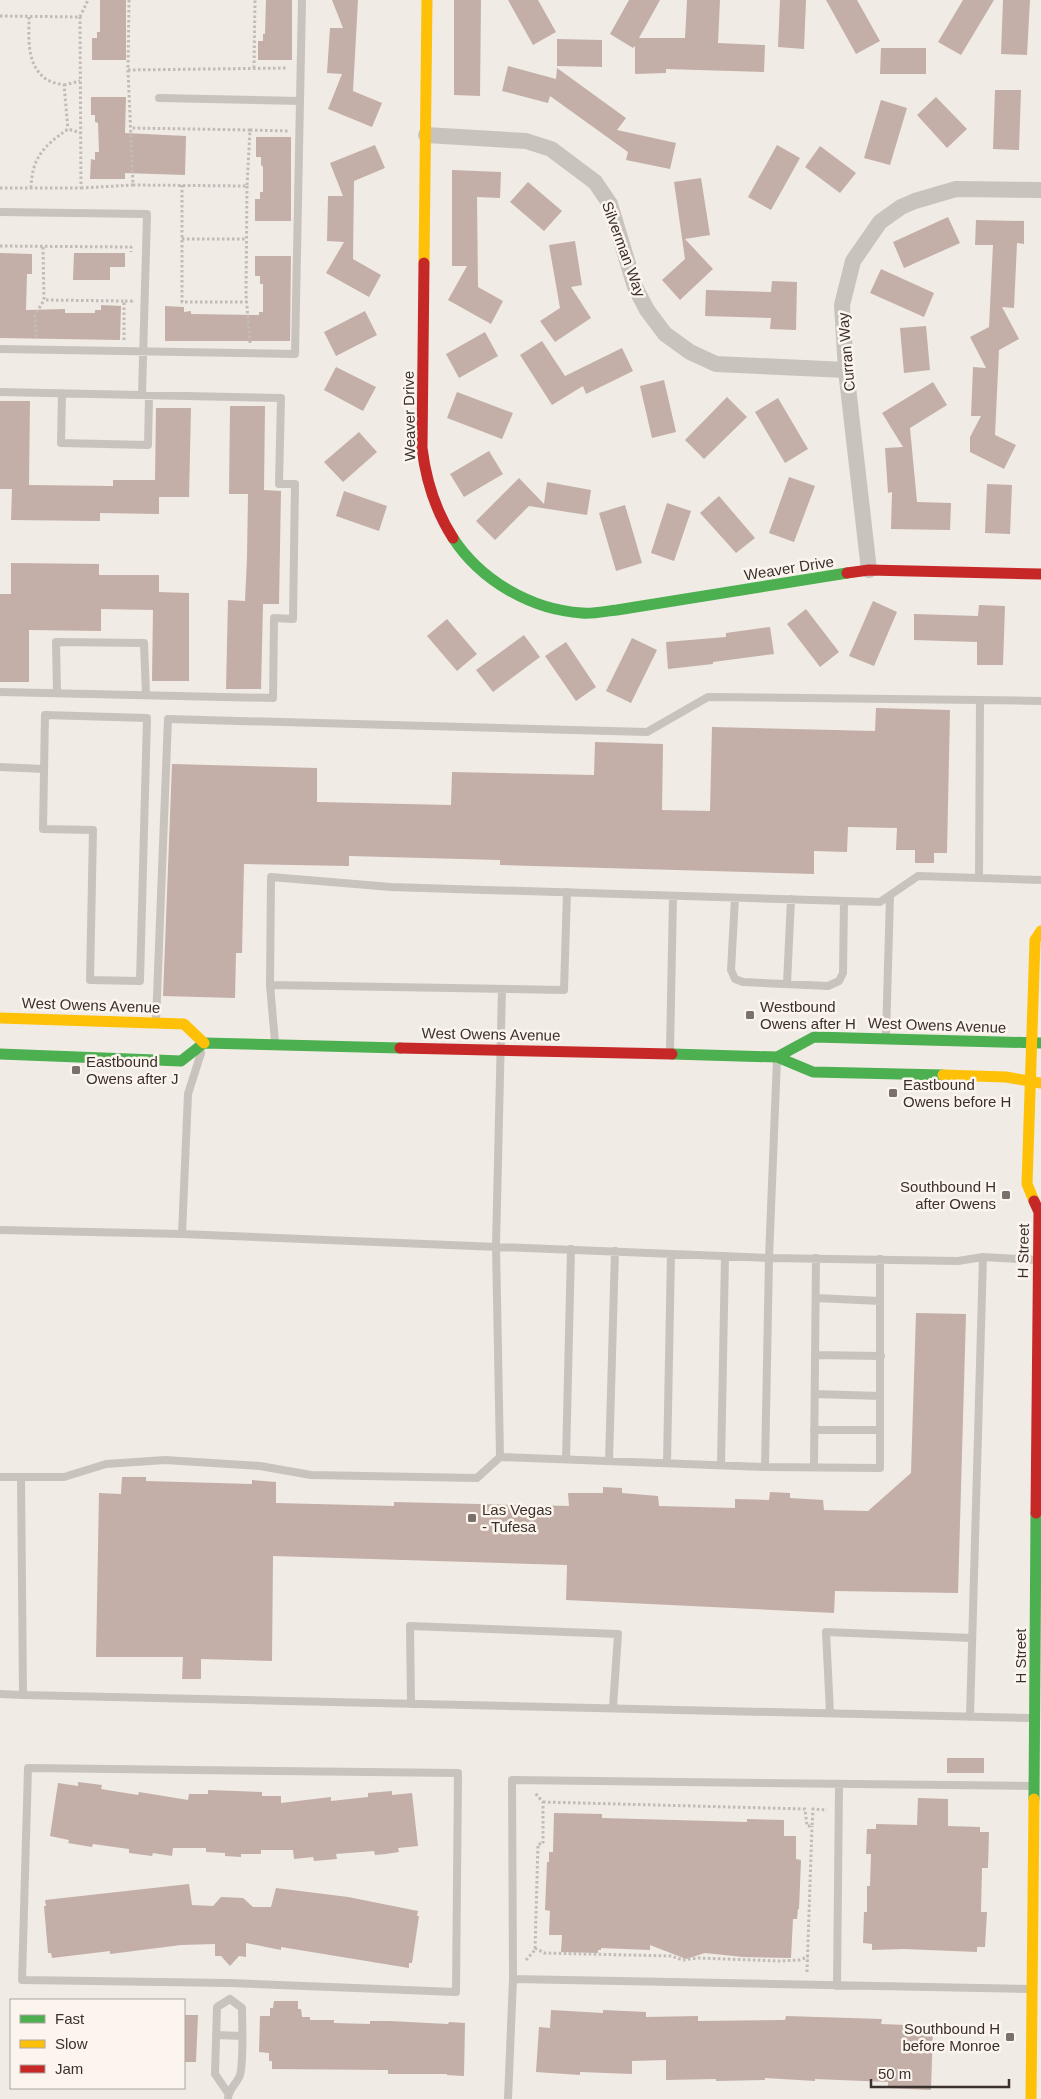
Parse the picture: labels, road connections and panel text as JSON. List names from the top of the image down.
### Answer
{
  "streets": {
    "street": [
      "Silverman Way",
      "Curran Way",
      "Weaver Drive",
      "West Owens Avenue",
      "H Street"
    ]
  },
  "crossings": [
    ["Silverman Way", "Curran Way"],
    ["Silverman Way", "Weaver Drive"],
    ["Curran Way", "Weaver Drive"],
    ["West Owens Avenue", "H Street"]
  ],
  "places": {
    "transit": [
      "Westbound Owens after H",
      "Eastbound Owens after J",
      "Eastbound Owens before H",
      "Southbound H after Owens",
      "Las Vegas - Tufesa",
      "Southbound H before Monroe"
    ]
  },
  "legend": ["Fast", "Slow", "Jam"],
  "scale_bar": "50 m"
}
